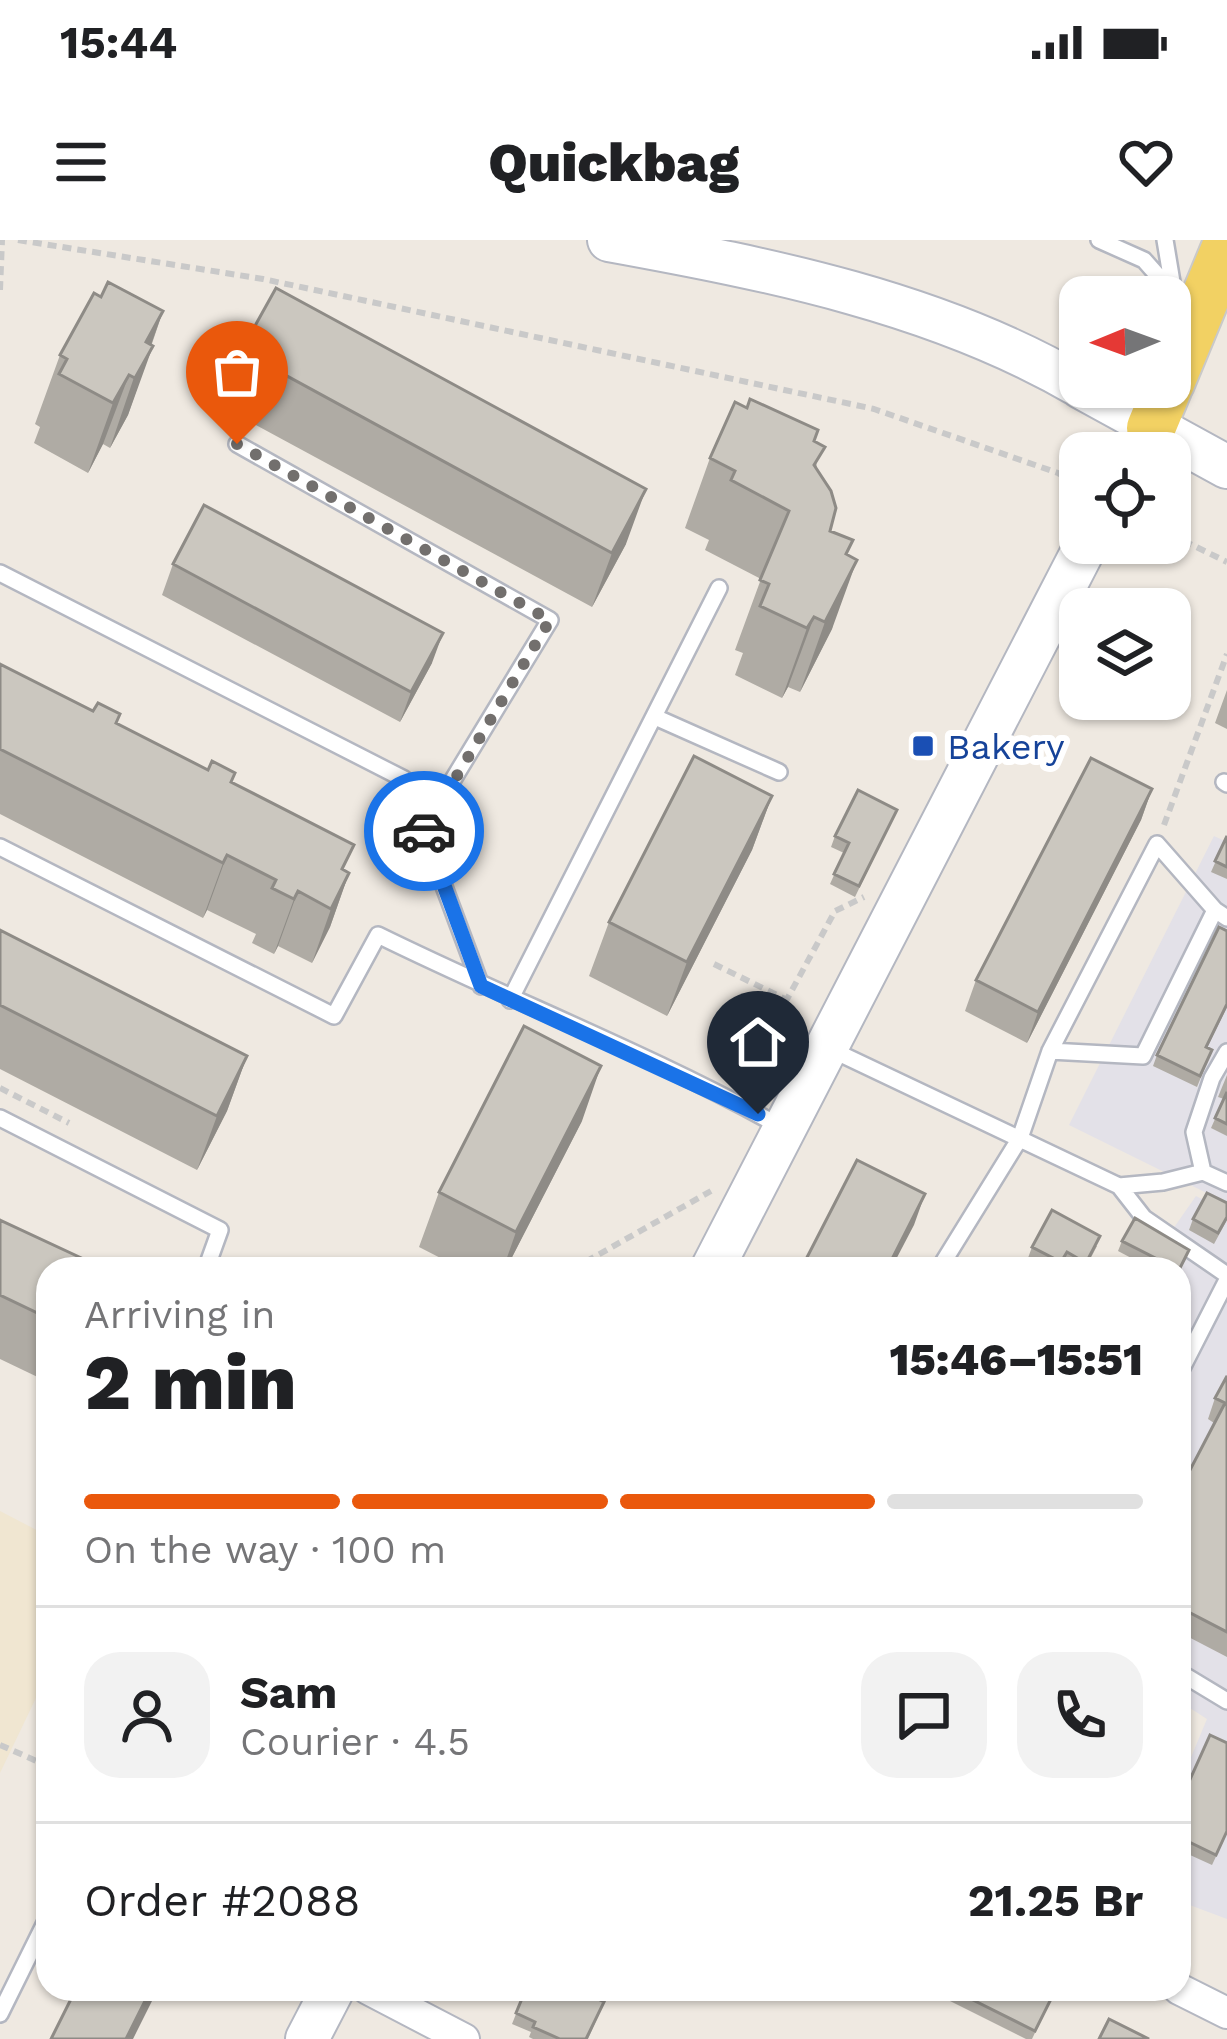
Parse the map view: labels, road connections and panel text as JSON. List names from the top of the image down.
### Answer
{
  "places": {
    "transit": ["Bakery"]
  },
  "north": "left",
  "page": {
    "status": "15:44",
    "header": "Quickbag",
    "heading": ["2 min", "Arriving in", "15:46–15:51"],
    "panel": [
      "Sam",
      "Courier · 4.5",
      "Order #2088",
      "21.25 Br"
    ],
    "bar": "On the way · 100 m"
  }
}
